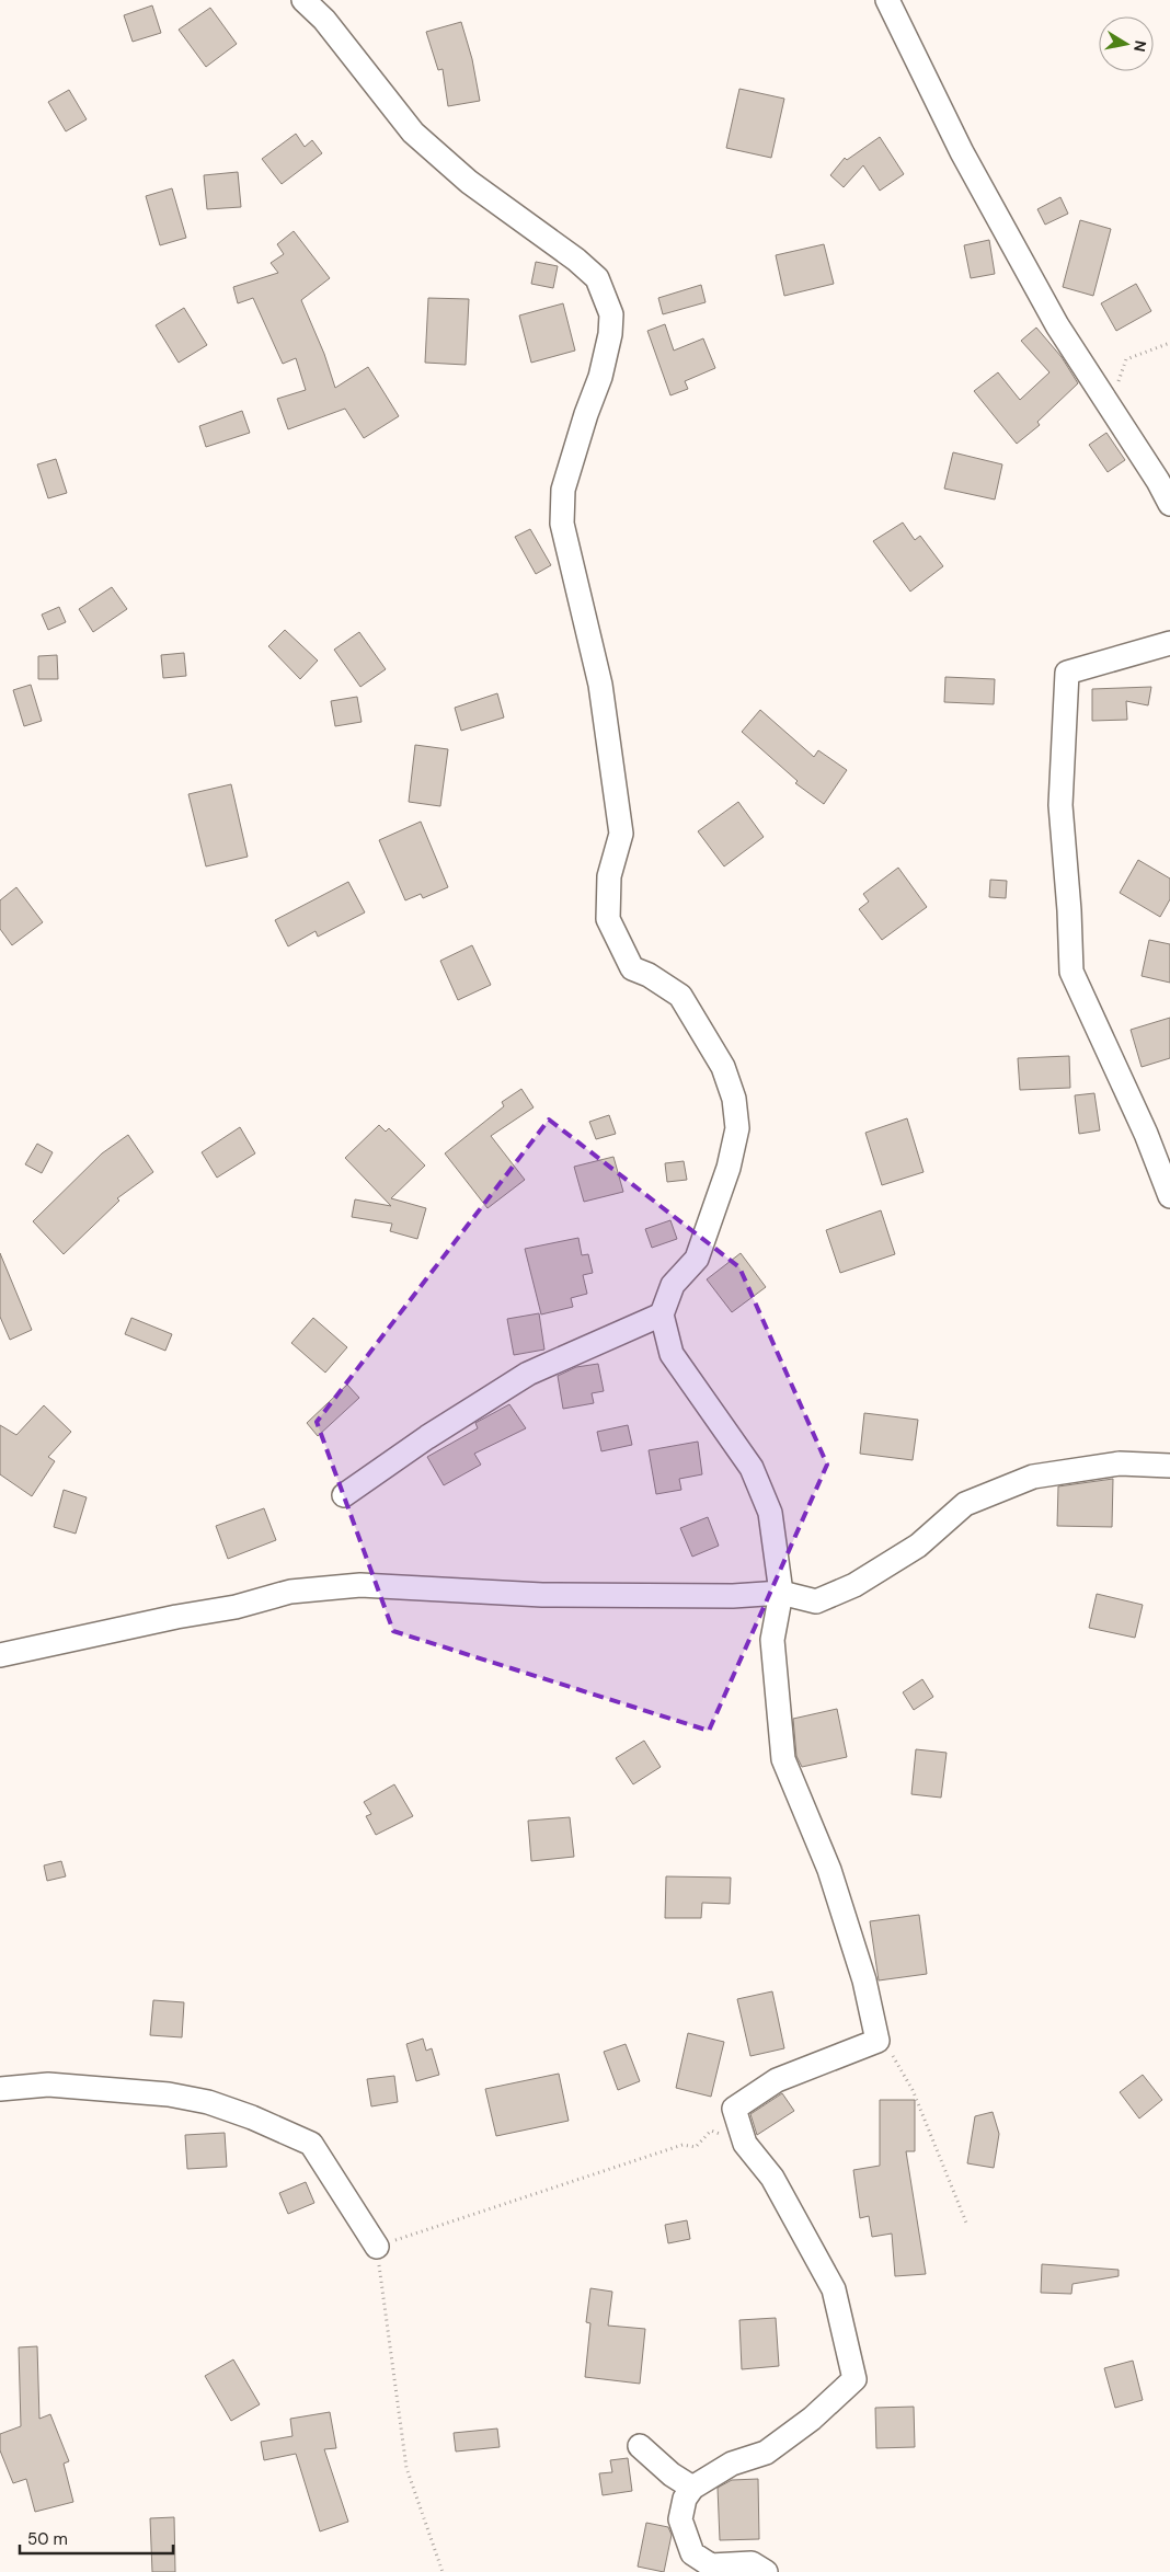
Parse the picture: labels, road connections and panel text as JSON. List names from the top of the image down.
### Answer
{
  "scale_bar": "50 m",
  "north": "right"
}
